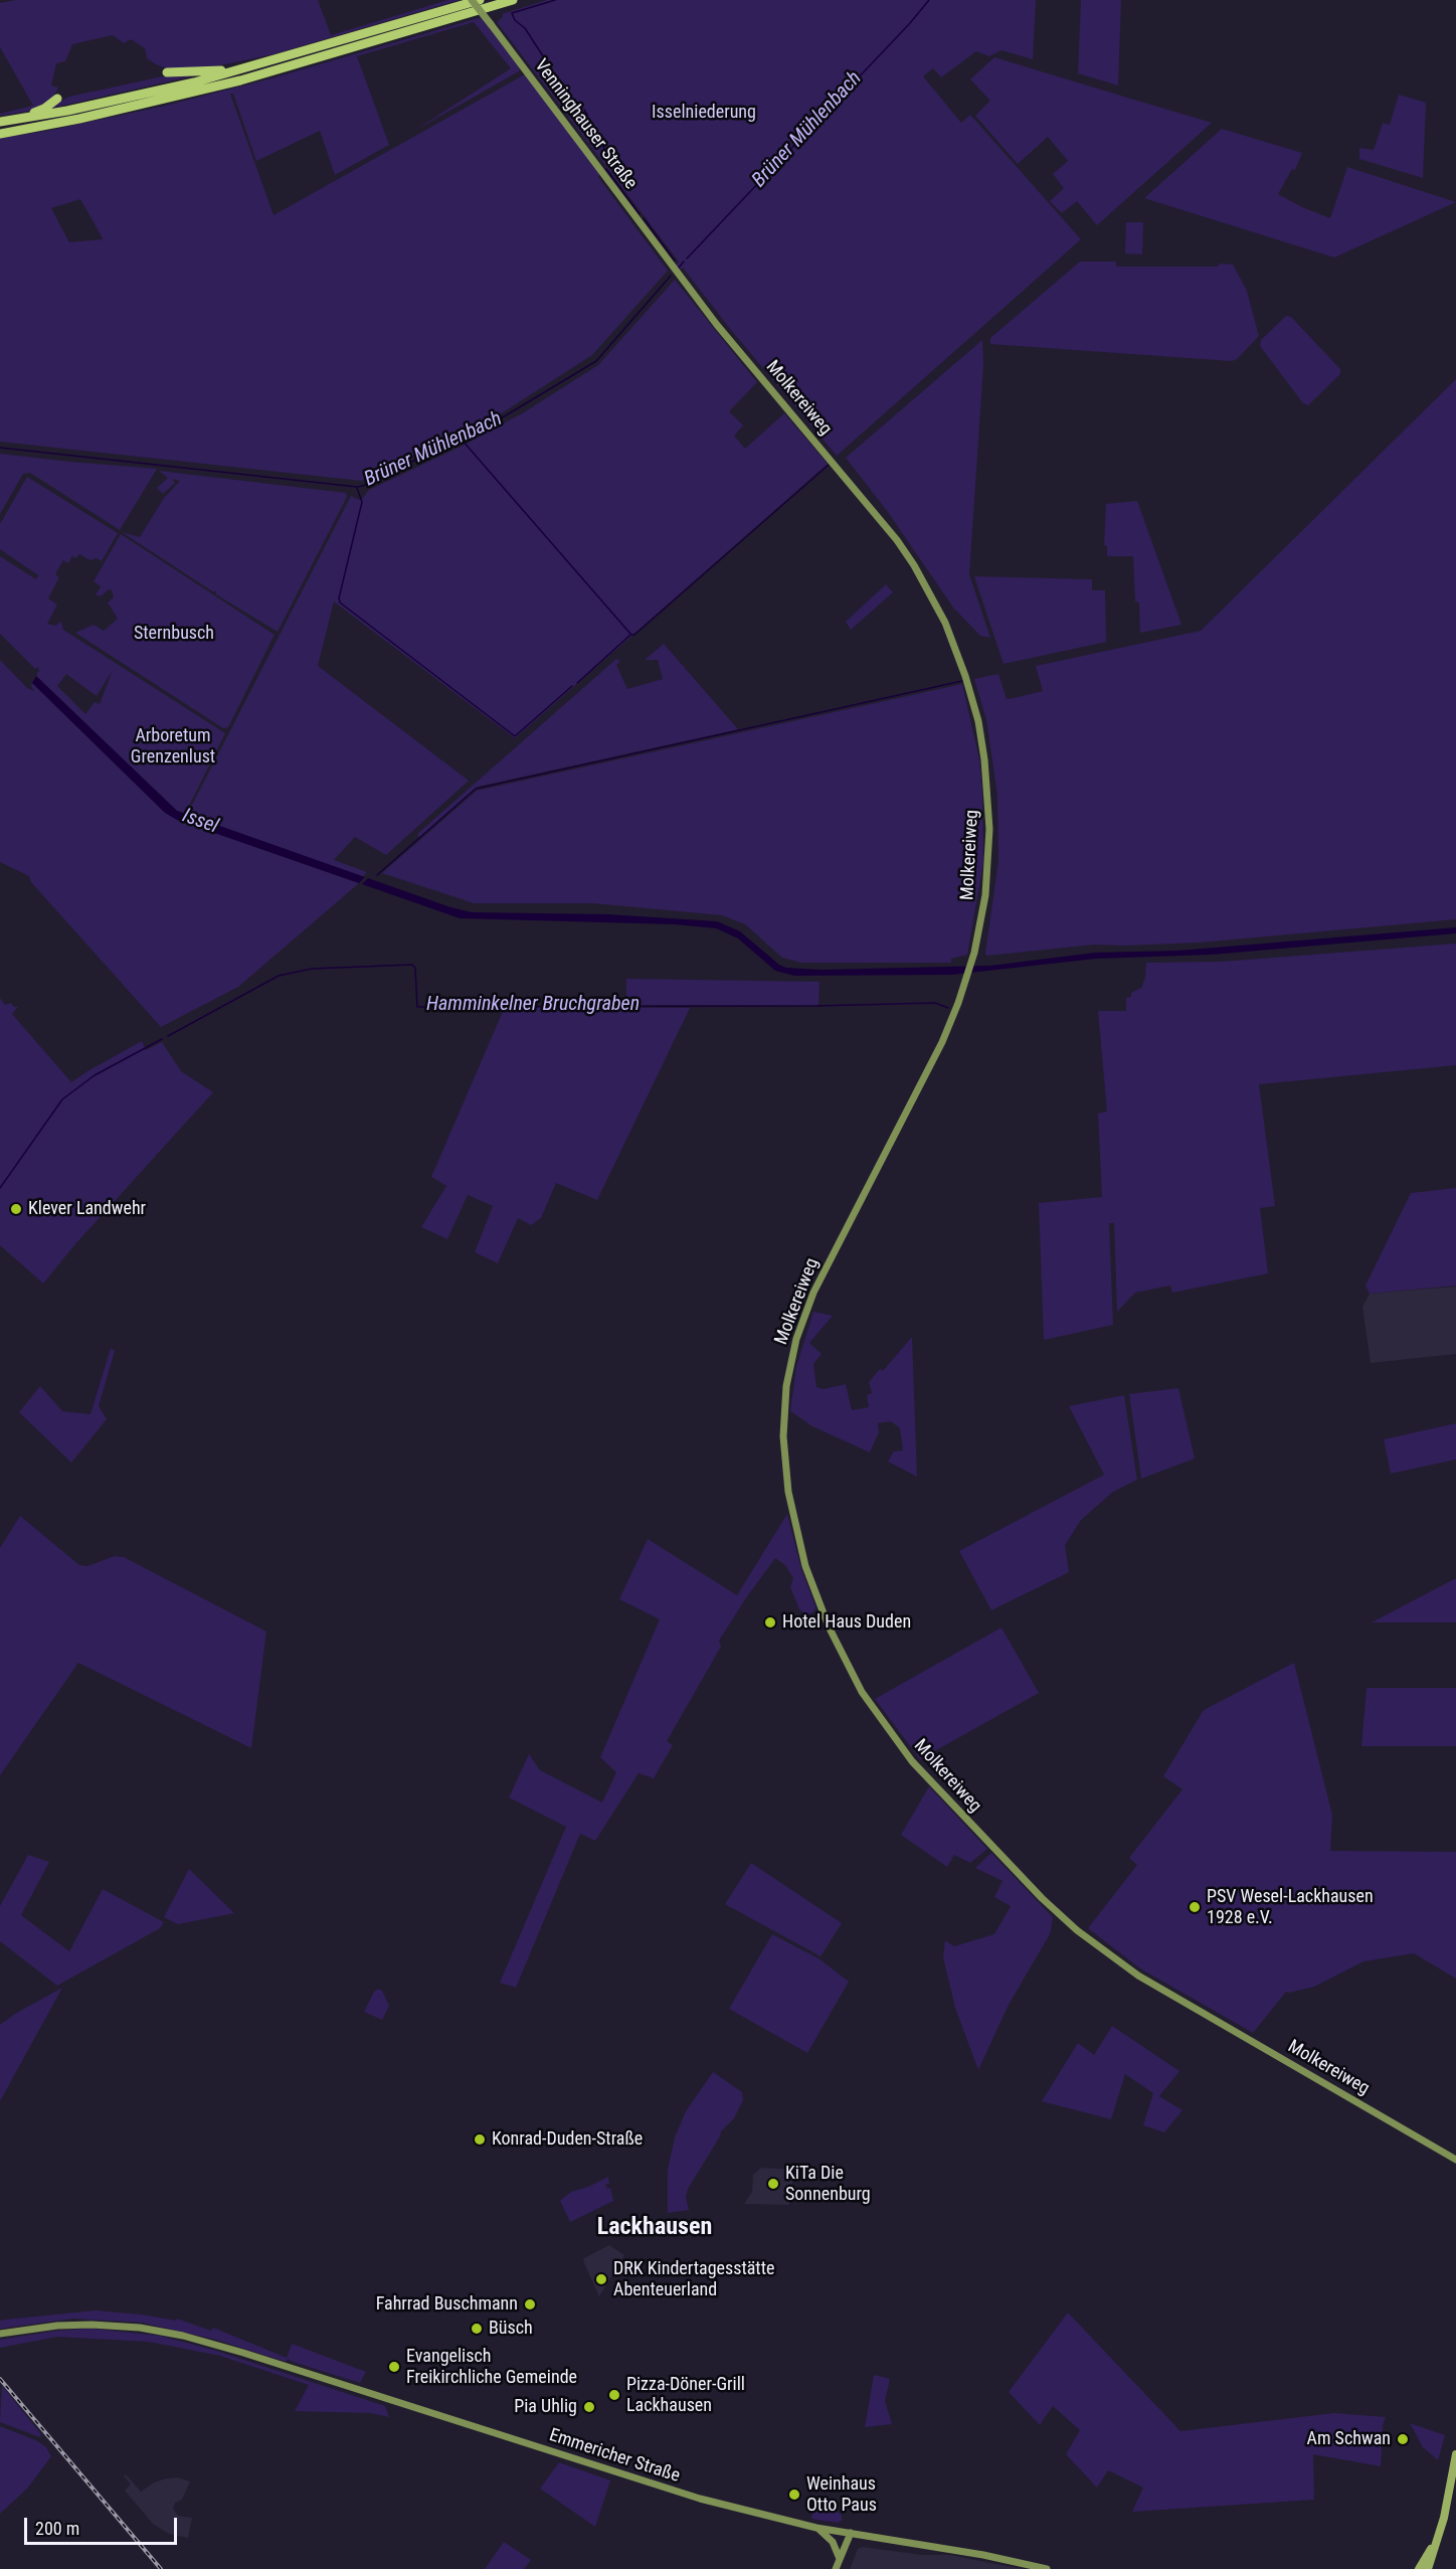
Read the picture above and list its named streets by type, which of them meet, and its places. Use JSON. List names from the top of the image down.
{
  "streets": {
    "main road": ["Venninghauser Straße", "Molkereiweg", "Emmericher Straße"]
  },
  "crossings": [
    ["Venninghauser Straße", "Molkereiweg"]
  ],
  "districts": ["Lackhausen"],
  "water": ["Brüner Mühlenbach", "Issel", "Hamminkelner Bruchgraben"],
  "parks": ["Isselniederung", "Sternbusch", "Arboretum Grenzenlust"],
  "places": [
    "Klever Landwehr",
    "Hotel Haus Duden",
    "PSV Wesel-Lackhausen 1928 e.V.",
    "Konrad-Duden-Straße",
    "KiTa Die Sonnenburg",
    "DRK Kindertagesstätte Abenteuerland",
    "Fahrrad Buschmann",
    "Büsch",
    "Evangelisch Freikirchliche Gemeinde",
    "Pizza-Döner-Grill Lackhausen",
    "Pia Uhlig",
    "Am Schwan",
    "Weinhaus Otto Paus"
  ],
  "scale_bar": "200 m"
}
